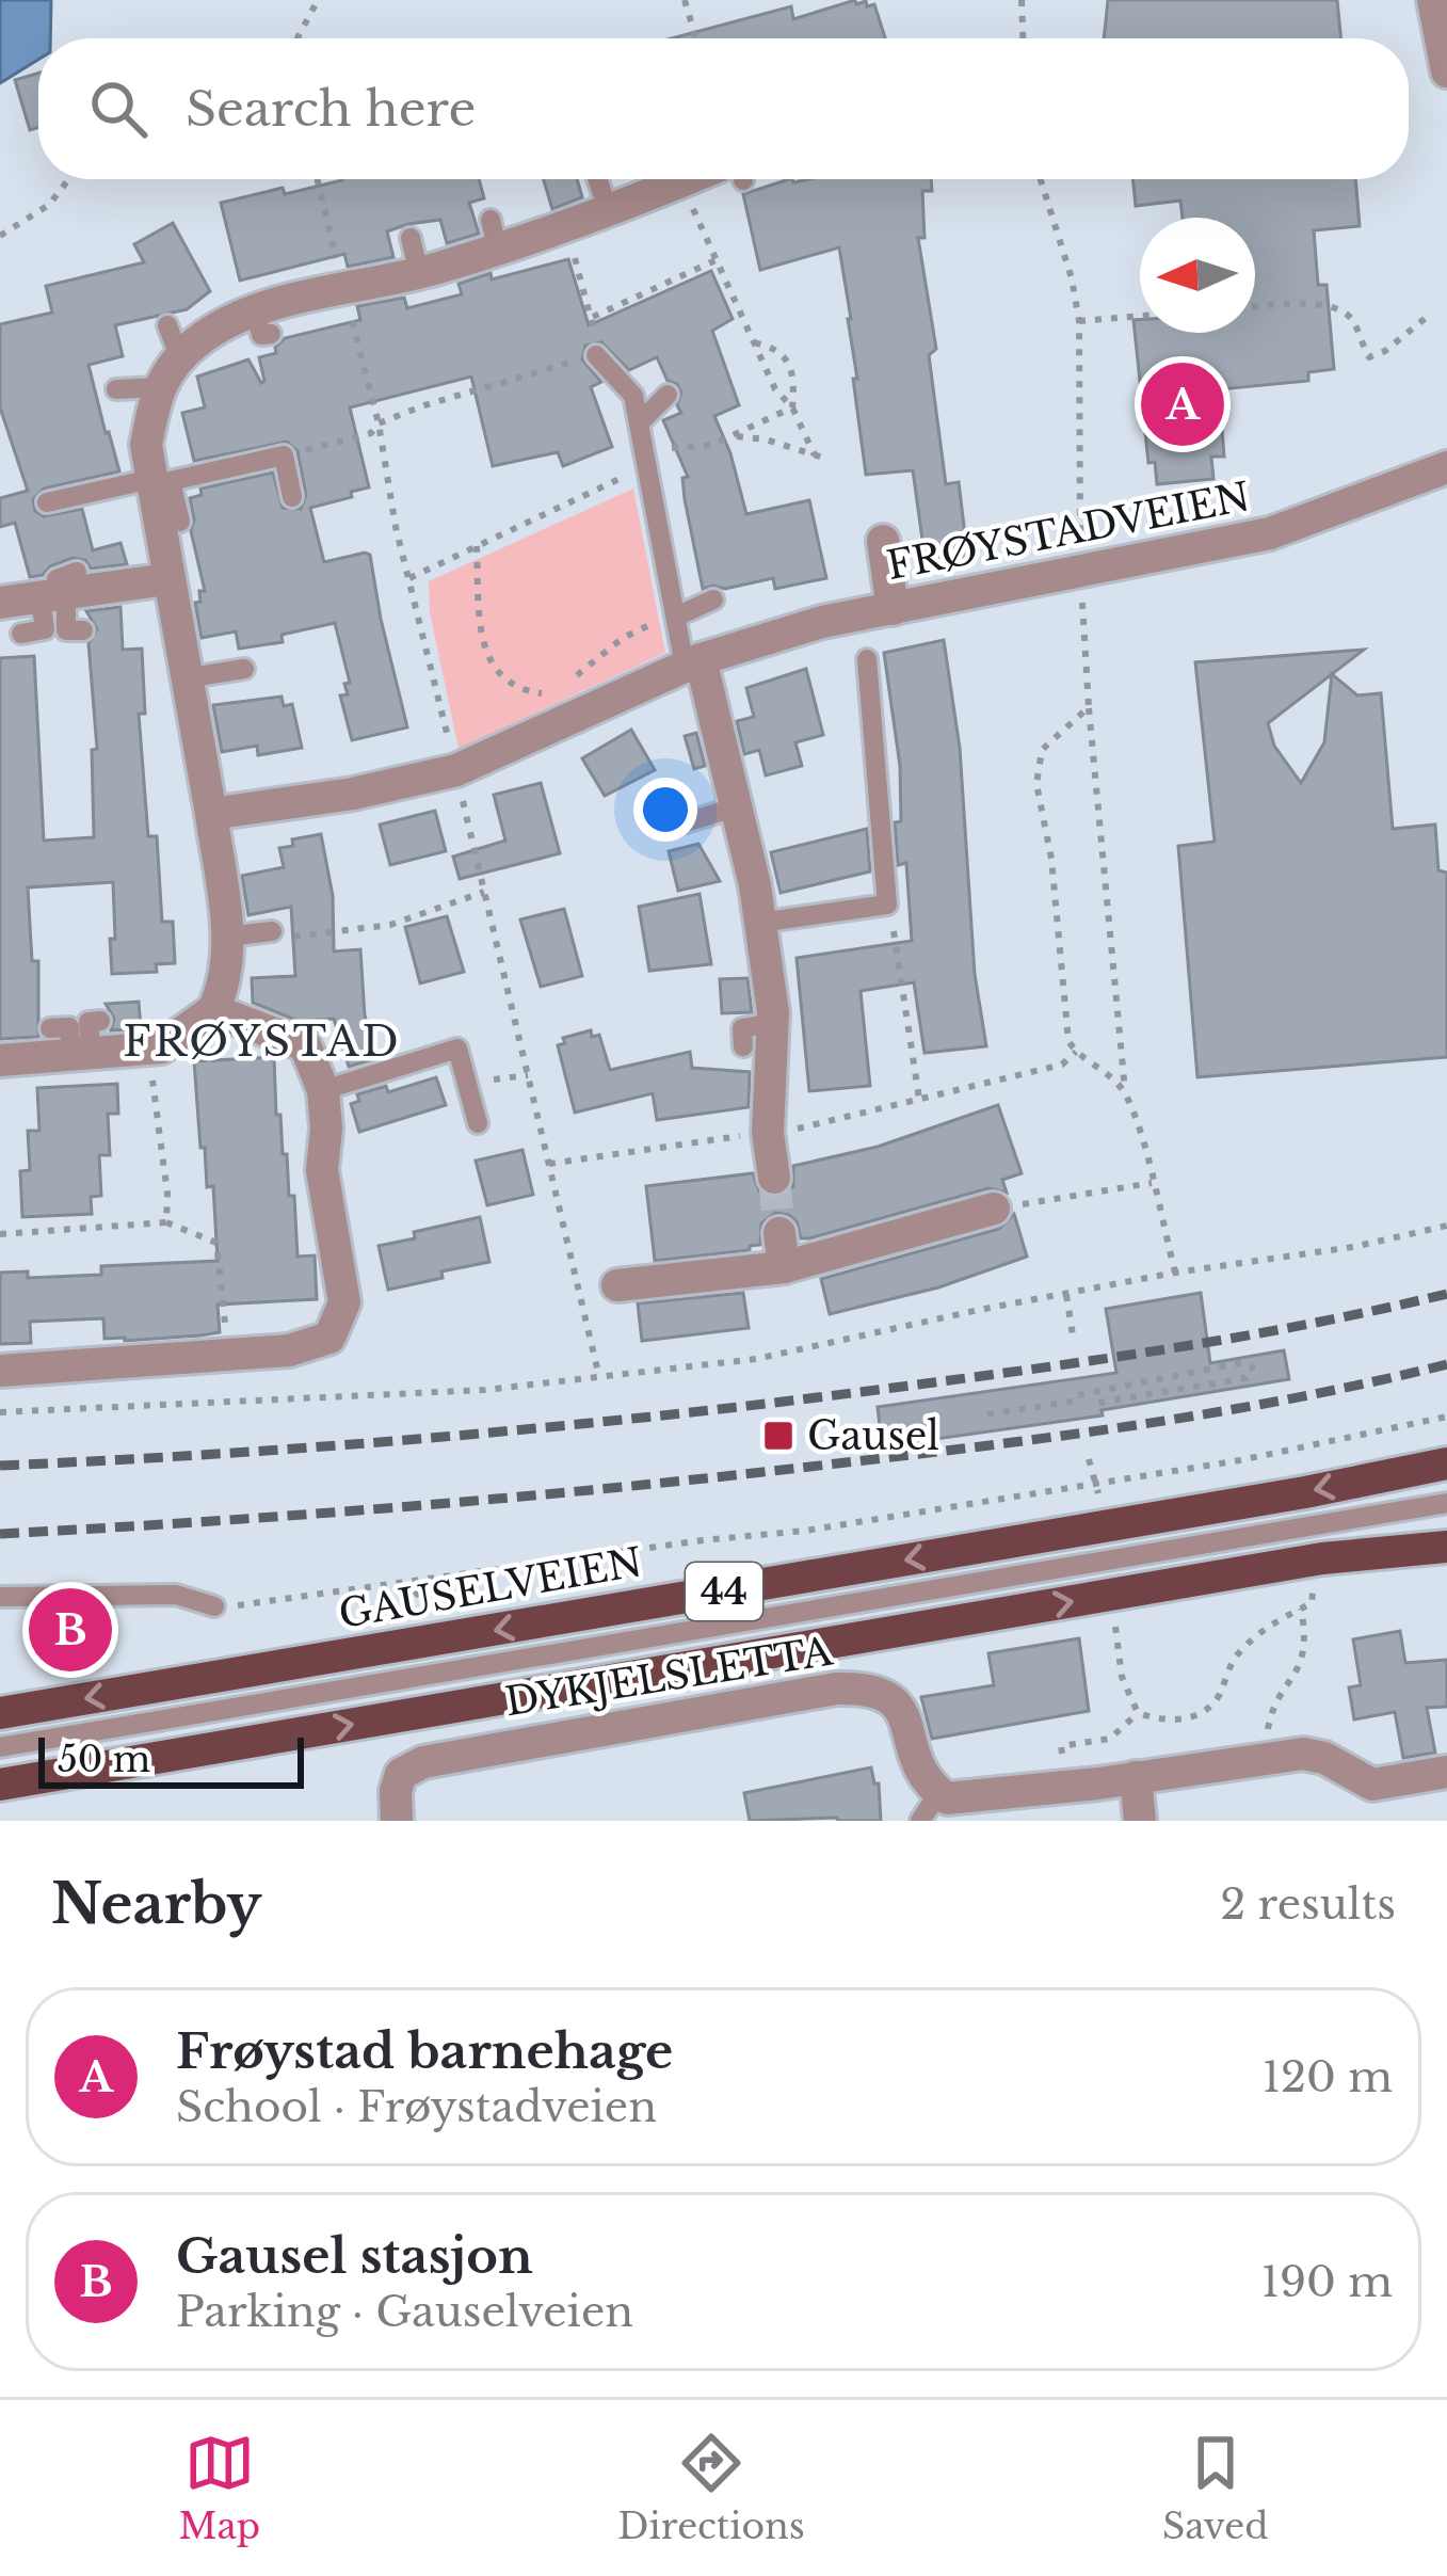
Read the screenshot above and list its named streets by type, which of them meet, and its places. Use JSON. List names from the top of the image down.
{
  "streets": {
    "main road": ["GAUSELVEIEN", "44"],
    "street": ["FRØYSTADVEIEN", "DYKJELSLETTA"]
  },
  "districts": ["FRØYSTAD"],
  "places": {
    "transit": ["Gausel"]
  },
  "scale_bar": "50 m",
  "north": "left",
  "page": {
    "search": "Search here",
    "pins": ["A", "B"],
    "scale": "50 m",
    "heading": ["Nearby", "2 results"],
    "list": [
      {
        "mark": "A",
        "name": "Frøystad barnehage",
        "note": "School · Frøystadveien",
        "value": "120 m"
      },
      {
        "mark": "B",
        "name": "Gausel stasjon",
        "note": "Parking · Gauselveien",
        "value": "190 m"
      }
    ],
    "nav": ["Map", "Directions", "Saved"]
  }
}
